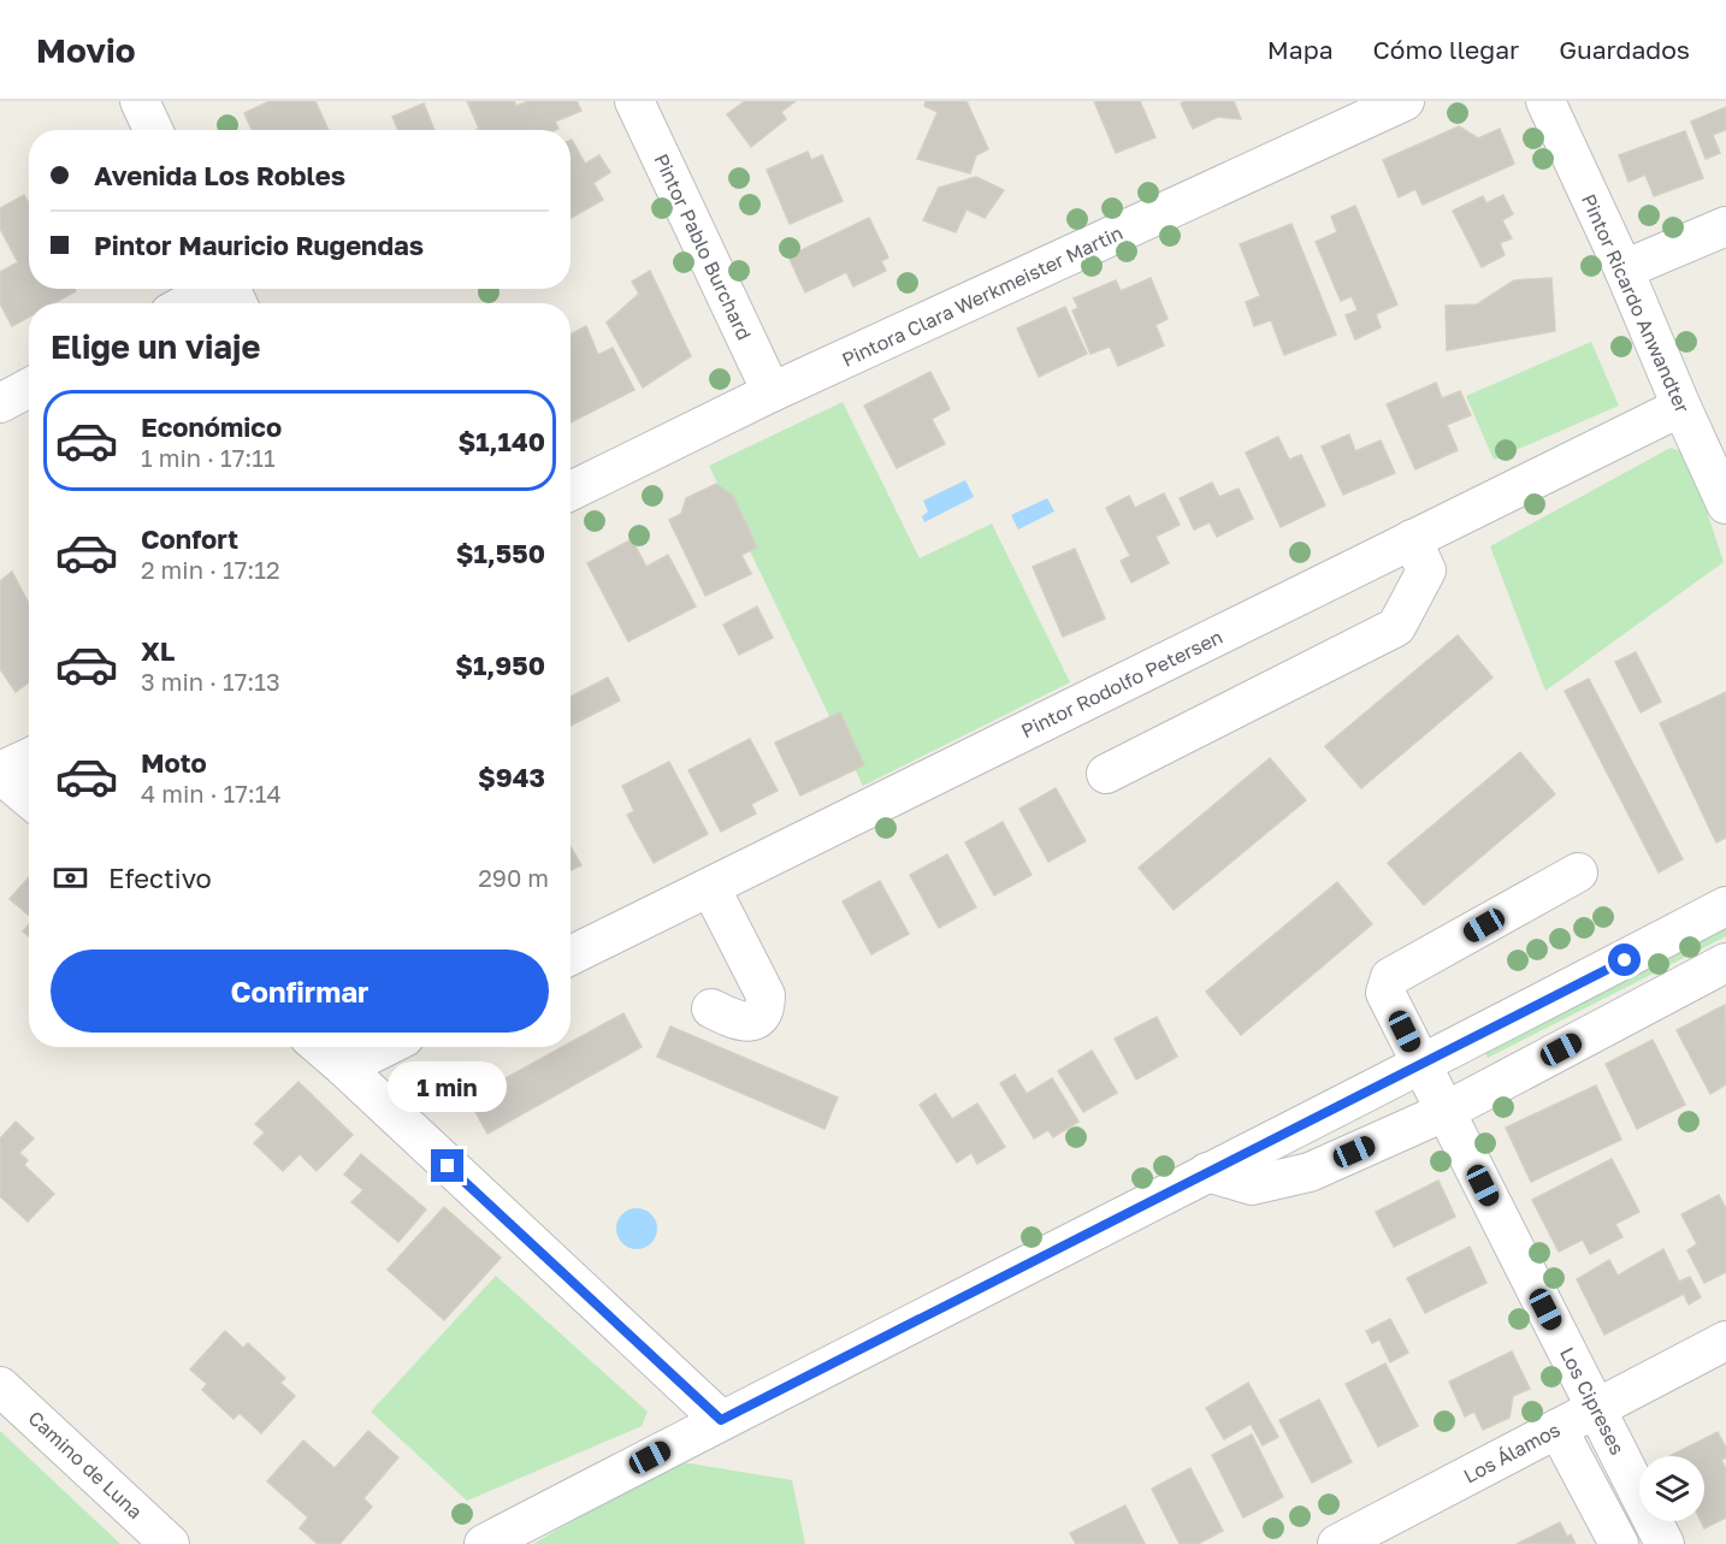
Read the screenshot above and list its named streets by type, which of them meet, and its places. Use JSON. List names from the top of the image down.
{
  "streets": {
    "street": [
      "Pintor Pablo Burchard",
      "Pintora Clara Werkmeister Martin",
      "Pintor Ricardo Anwandter",
      "Pintor Rodolfo Petersen",
      "Los Cipreses",
      "Los Álamos",
      "Camino de Luna"
    ]
  },
  "crossings": [
    ["Pintor Pablo Burchard", "Pintora Clara Werkmeister Martin"],
    ["Pintor Ricardo Anwandter", "Pintor Rodolfo Petersen"],
    ["Los Cipreses", "Los Álamos"]
  ],
  "page": {
    "header": "Movio",
    "nav": ["Mapa", "Cómo llegar", "Guardados"],
    "banner": ["Avenida Los Robles", "Pintor Mauricio Rugendas"],
    "heading": "Elige un viaje",
    "list": [
      {
        "name": "Económico",
        "note": "1 min · 17:11",
        "value": "$1,140"
      },
      {
        "name": "Confort",
        "note": "2 min · 17:12",
        "value": "$1,550"
      },
      {
        "name": "XL",
        "note": "3 min · 17:13",
        "value": "$1,950"
      },
      {
        "name": "Moto",
        "note": "4 min · 17:14",
        "value": "$943"
      }
    ],
    "pay": ["Efectivo", "290 m"],
    "buttons": "Confirmar",
    "bubble": "1 min"
  }
}
